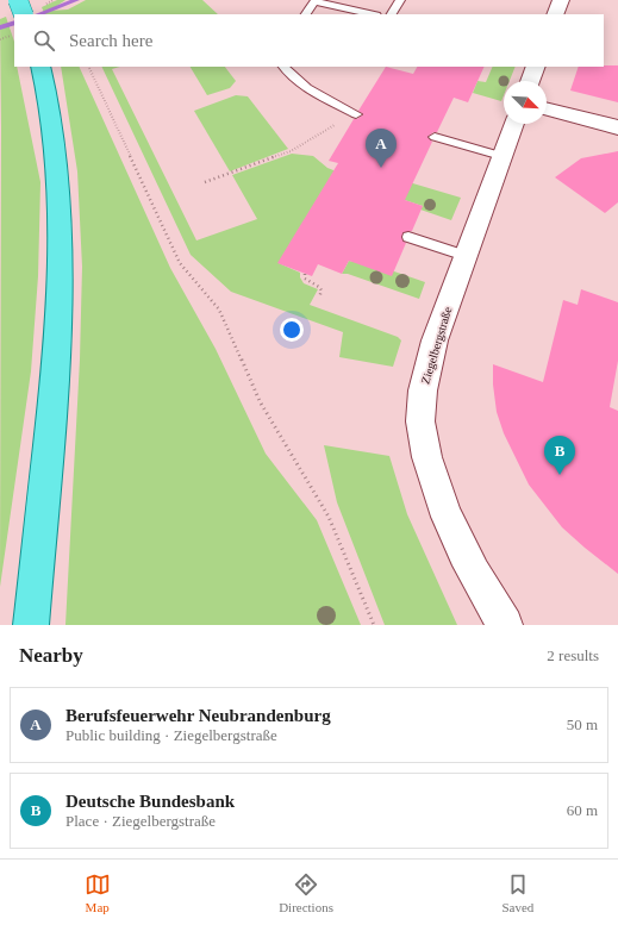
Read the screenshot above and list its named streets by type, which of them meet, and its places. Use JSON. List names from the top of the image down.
{
  "streets": {
    "street": ["Ziegelbergstraße"]
  },
  "north": "bottom right",
  "page": {
    "search": "Search here",
    "pins": ["A", "B"],
    "heading": ["Nearby", "2 results"],
    "list": [
      {
        "mark": "A",
        "name": "Berufsfeuerwehr Neubrandenburg",
        "note": "Public building · Ziegelbergstraße",
        "value": "50 m"
      },
      {
        "mark": "B",
        "name": "Deutsche Bundesbank",
        "note": "Place · Ziegelbergstraße",
        "value": "60 m"
      }
    ],
    "nav": ["Map", "Directions", "Saved"]
  }
}
